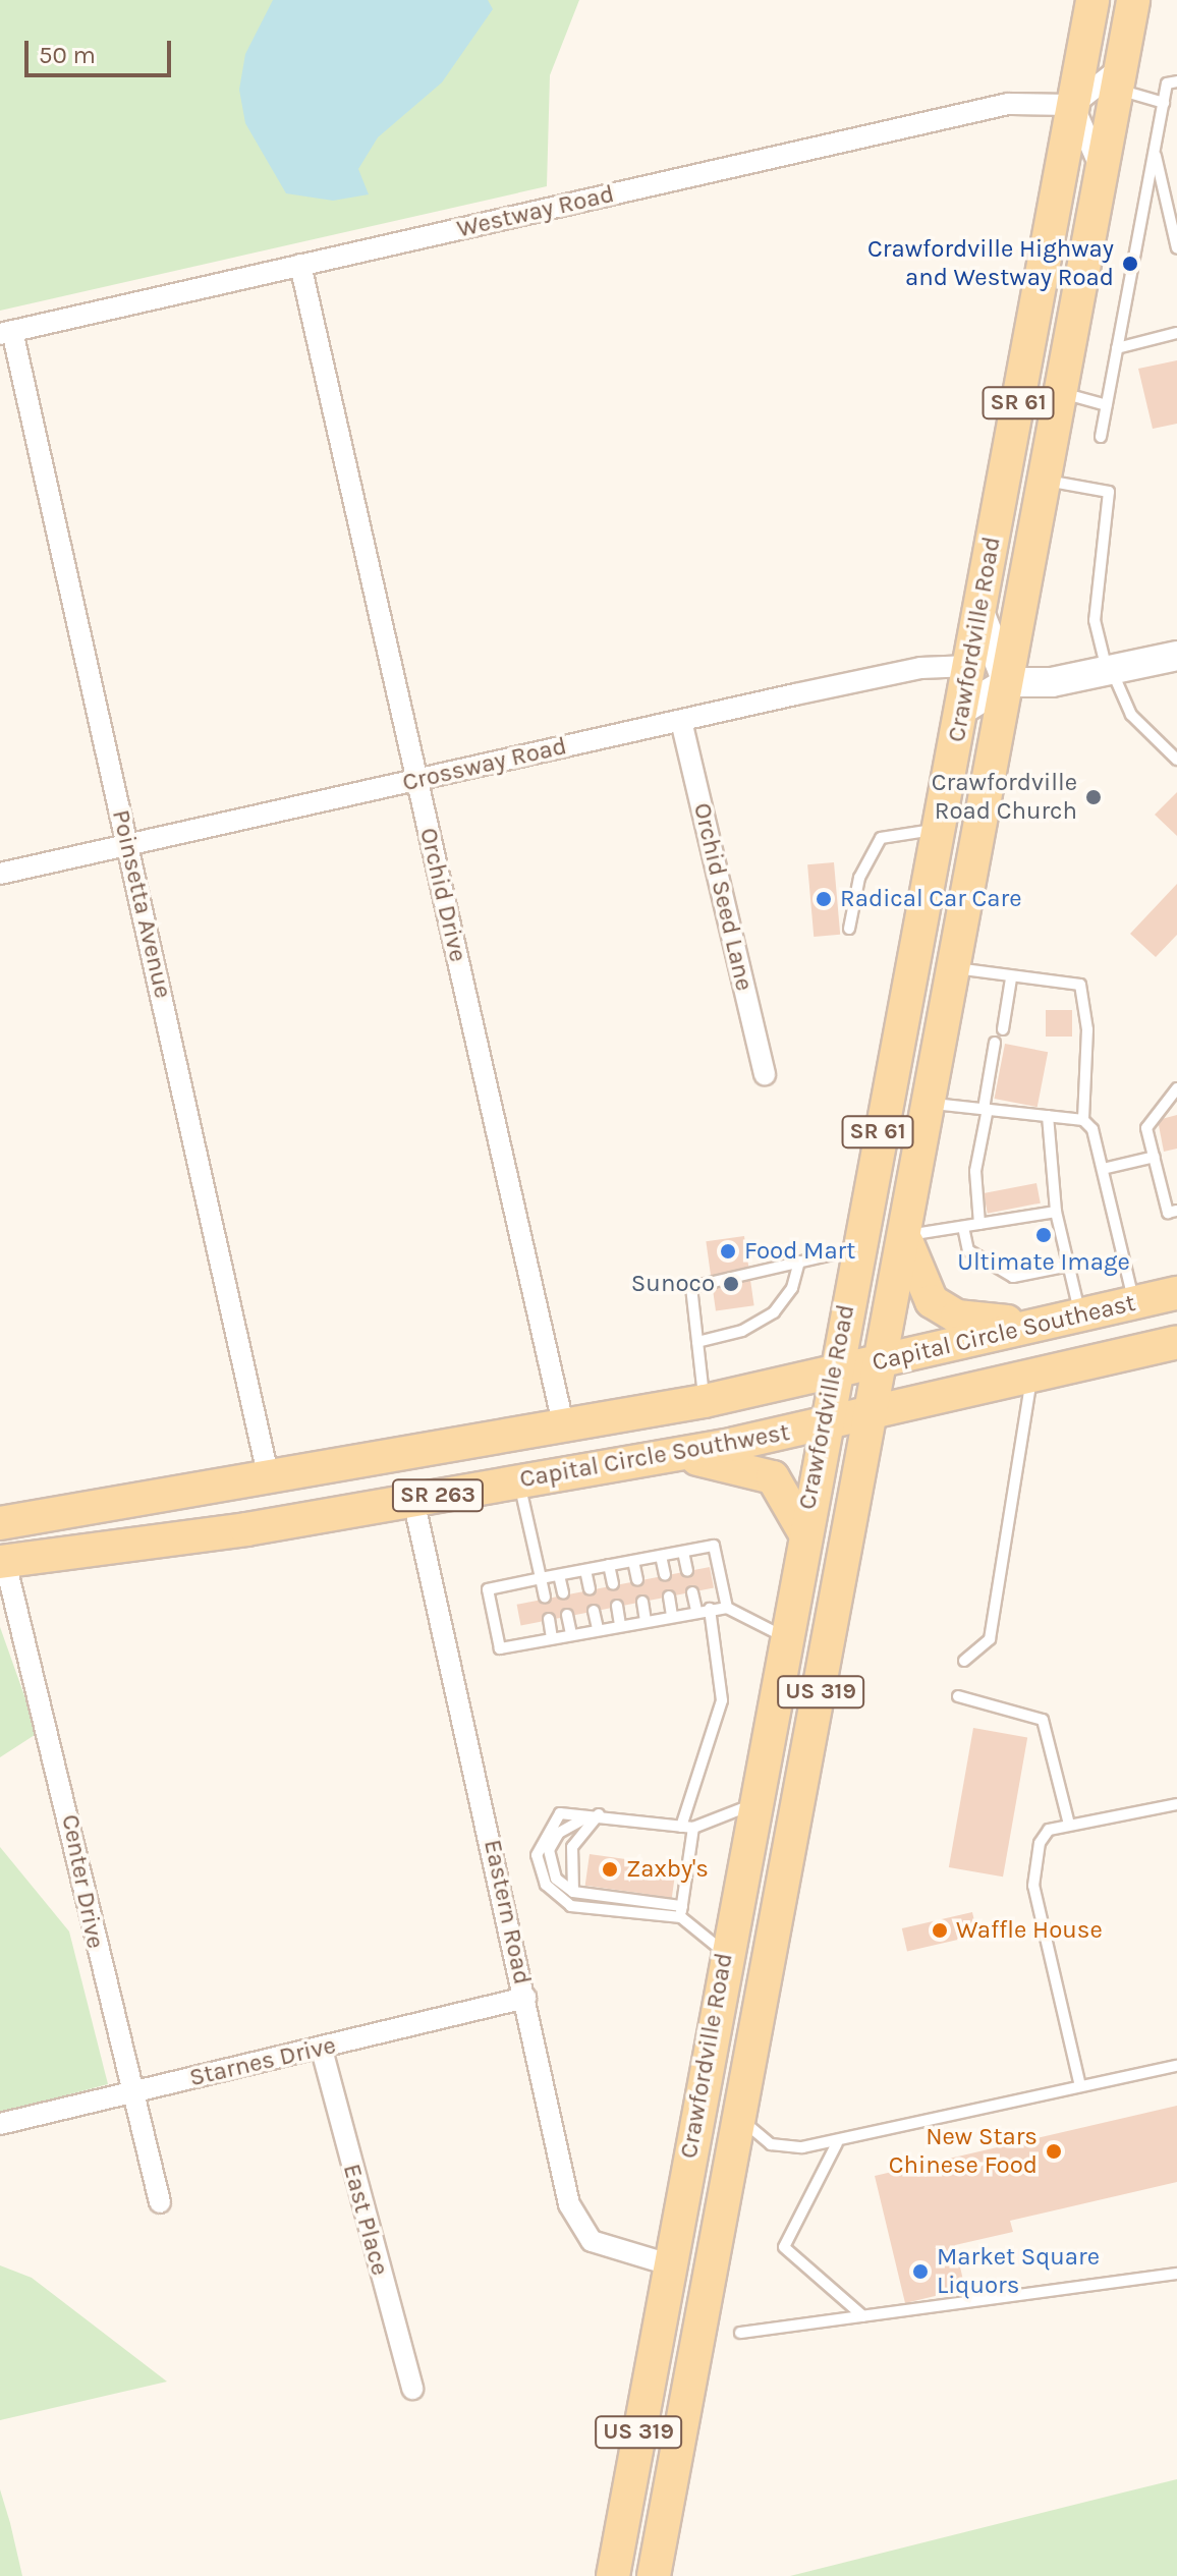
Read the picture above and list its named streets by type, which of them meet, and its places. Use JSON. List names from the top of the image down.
{
  "streets": {
    "main road": [
      "SR 61",
      "Crawfordville Road",
      "Capital Circle Southeast",
      "Capital Circle Southwest",
      "SR 263",
      "US 319"
    ],
    "street": [
      "Westway Road",
      "Crossway Road",
      "Orchid Drive",
      "Orchid Seed Lane",
      "Poinsetta Avenue",
      "Center Drive",
      "Eastern Road",
      "Starnes Drive",
      "East Place"
    ]
  },
  "crossings": [
    ["Westway Road", "Crawfordville Road"],
    ["Westway Road", "Orchid Drive"],
    ["Westway Road", "Poinsetta Avenue"],
    ["Crawfordville Road", "Crossway Road"],
    ["Crawfordville Road", "Capital Circle Southeast"],
    ["Crawfordville Road", "Capital Circle Southwest"],
    ["Crawfordville Road", "Eastern Road"],
    ["Crossway Road", "Orchid Drive"],
    ["Crossway Road", "Orchid Seed Lane"],
    ["Crossway Road", "Poinsetta Avenue"],
    ["Orchid Drive", "Capital Circle Southwest"],
    ["Poinsetta Avenue", "Capital Circle Southwest"],
    ["Capital Circle Southeast", "Capital Circle Southwest"],
    ["Capital Circle Southwest", "Center Drive"],
    ["Capital Circle Southwest", "Eastern Road"],
    ["Center Drive", "Starnes Drive"],
    ["Eastern Road", "Starnes Drive"],
    ["Starnes Drive", "East Place"]
  ],
  "places": [
    "Crawfordville Highway and Westway Road",
    "Crawfordville Road Church",
    "Radical Car Care",
    "Ultimate Image",
    "Food Mart",
    "Sunoco",
    "Zaxby's",
    "Waffle House",
    "New Stars Chinese Food",
    "Market Square Liquors"
  ],
  "scale_bar": "50 m"
}
